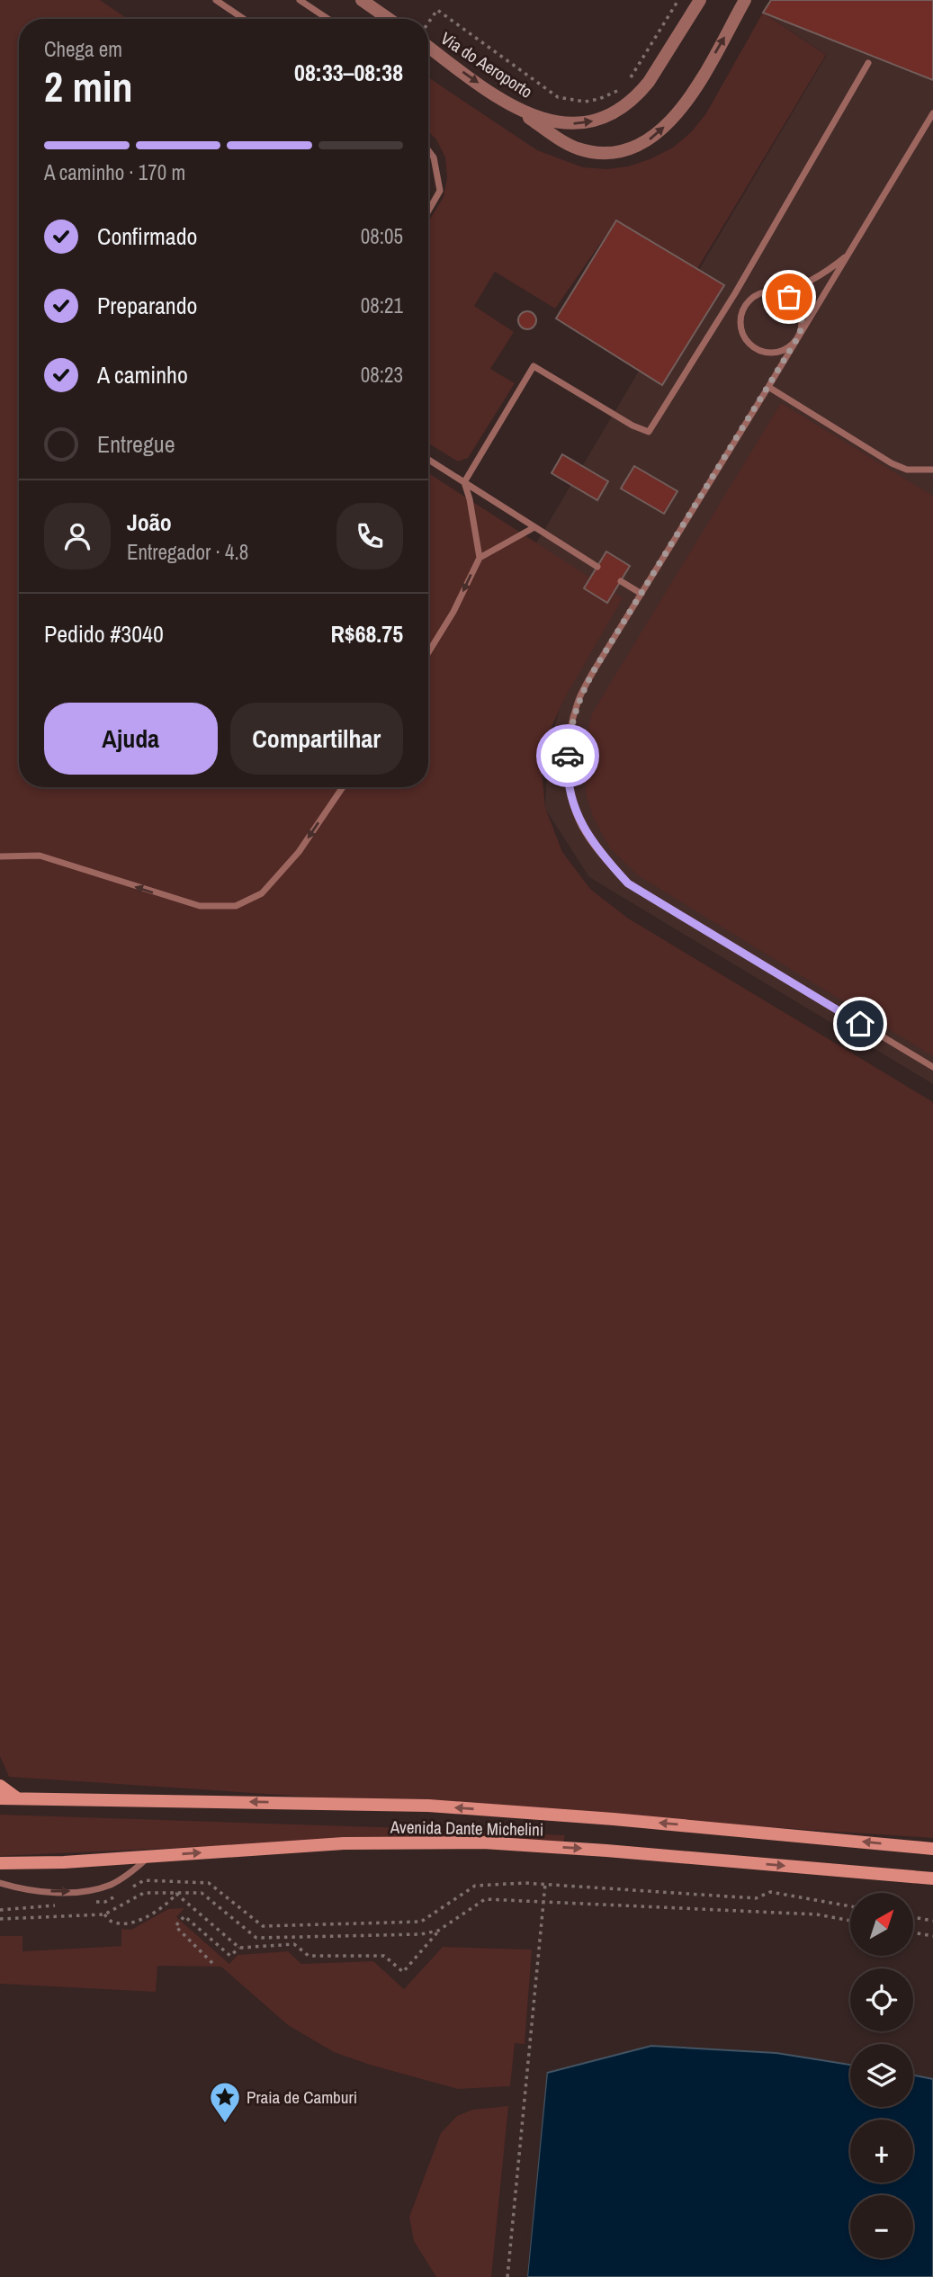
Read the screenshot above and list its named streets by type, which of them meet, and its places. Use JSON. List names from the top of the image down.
{
  "streets": {
    "main road": ["Avenida Dante Michelini"],
    "street": ["Via do Aeroporto"]
  },
  "places": {
    "place": ["Praia de Camburi"]
  },
  "north": "top right",
  "page": {
    "heading": ["2 min", "Chega em", "08:33–08:38"],
    "panel": [
      "João",
      "Entregador · 4.8",
      "Pedido #3040",
      "R$68.75"
    ],
    "bar": "A caminho · 170 m",
    "list": [
      ["Confirmado", "08:05"],
      ["Preparando", "08:21"],
      ["A caminho", "08:23"],
      "Entregue"
    ],
    "buttons": ["Ajuda", "Compartilhar"],
    "map_buttons": ["+", "−"]
  }
}
